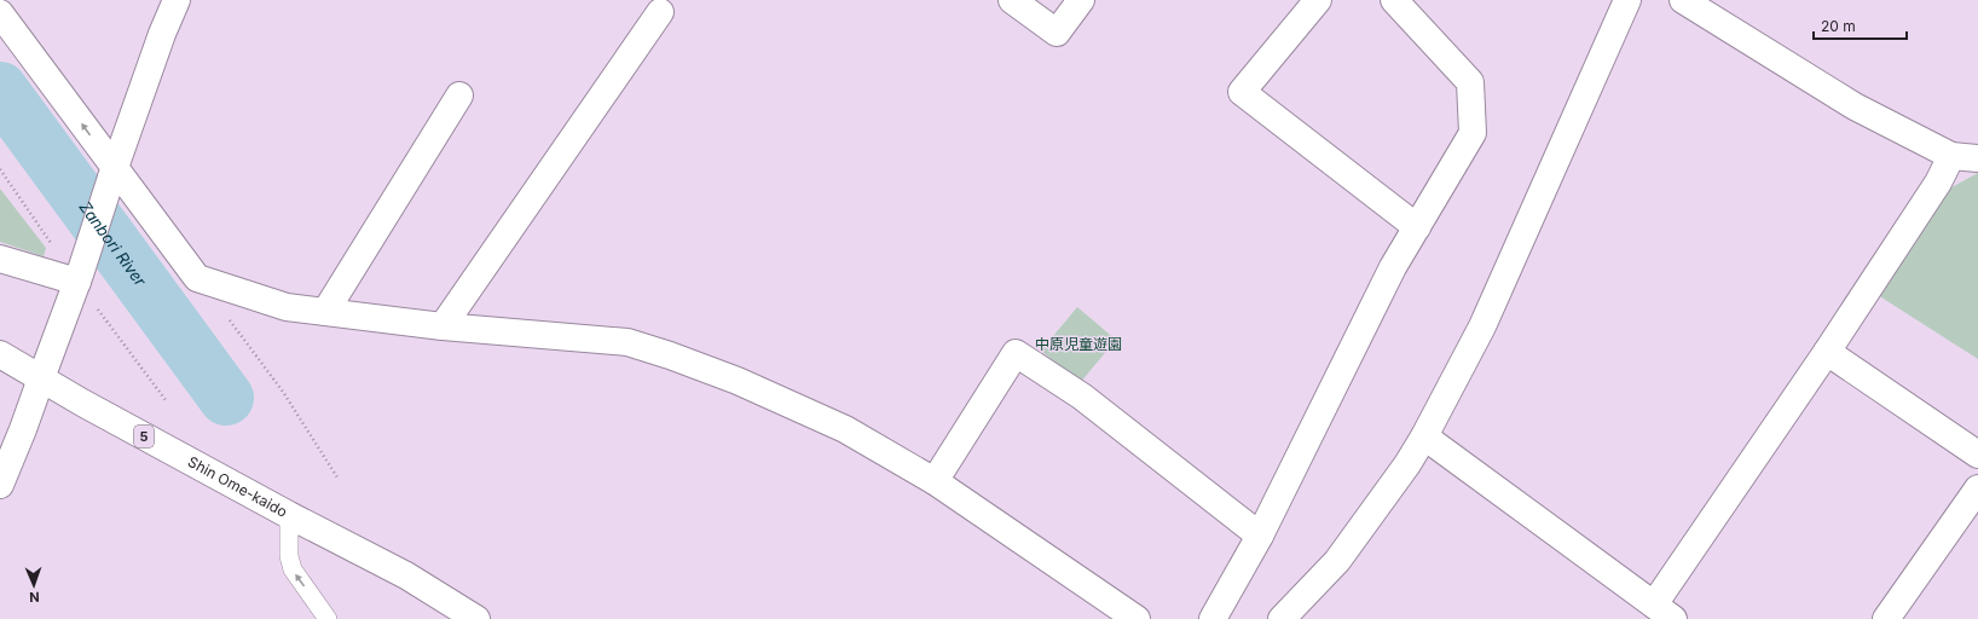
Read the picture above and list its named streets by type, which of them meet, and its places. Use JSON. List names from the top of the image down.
{
  "streets": {
    "street": ["5", "Shin Ome-kaido"]
  },
  "water": ["Zanbori River"],
  "parks": ["中原児童遊園"],
  "scale_bar": "20 m",
  "north": "bottom"
}
